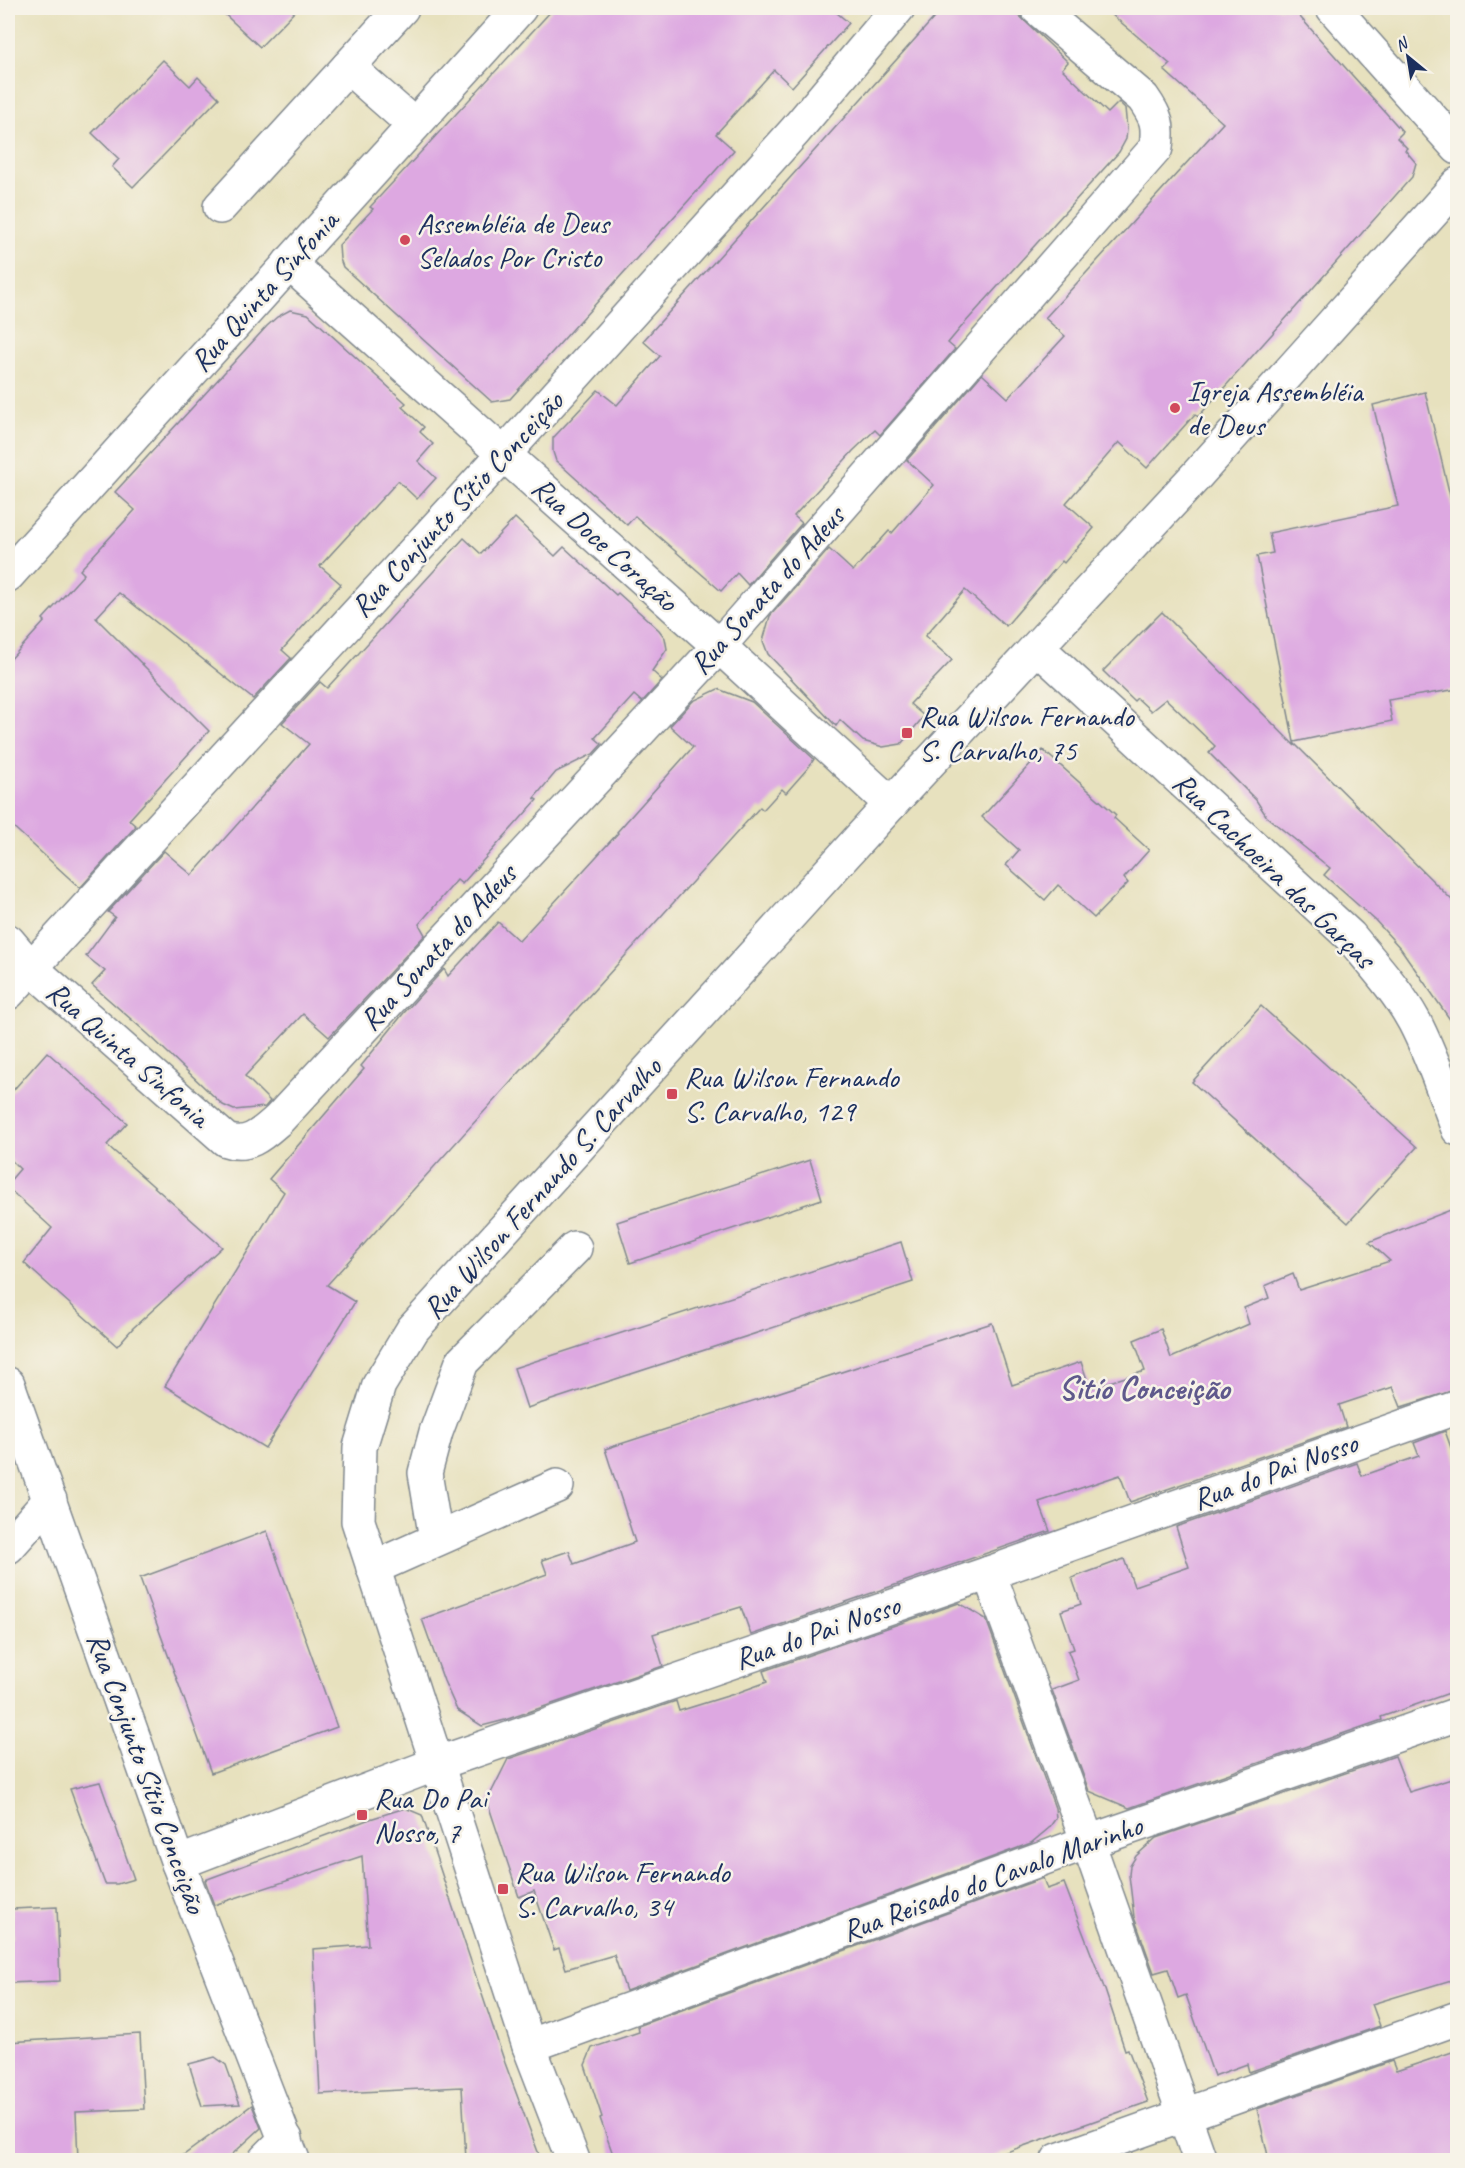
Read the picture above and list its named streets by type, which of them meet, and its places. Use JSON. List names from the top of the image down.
{
  "streets": {
    "street": [
      "Rua Quinta Sinfonia",
      "Rua Conjunto Sítio Conceição",
      "Rua Doce Coração",
      "Rua Sonata do Adeus",
      "Rua Cachoeira das Garças",
      "Rua Wilson Fernando S. Carvalho",
      "Rua do Pai Nosso",
      "Rua Reisado do Cavalo Marinho"
    ]
  },
  "crossings": [
    ["Rua Quinta Sinfonia", "Rua Conjunto Sítio Conceição"],
    ["Rua Quinta Sinfonia", "Rua Doce Coração"],
    ["Rua Quinta Sinfonia", "Rua Sonata do Adeus"],
    ["Rua Conjunto Sítio Conceição", "Rua Doce Coração"],
    ["Rua Conjunto Sítio Conceição", "Rua do Pai Nosso"],
    ["Rua Doce Coração", "Rua Sonata do Adeus"],
    ["Rua Doce Coração", "Rua Wilson Fernando S. Carvalho"],
    ["Rua Cachoeira das Garças", "Rua Wilson Fernando S. Carvalho"],
    ["Rua Wilson Fernando S. Carvalho", "Rua do Pai Nosso"],
    ["Rua Wilson Fernando S. Carvalho", "Rua Reisado do Cavalo Marinho"]
  ],
  "districts": ["Sitío Conceição"],
  "places": {
    "other": ["Assembléia de Deus Selados Por Cristo", "Igreja Assembléia de Deus"],
    "transit": [
      "Rua Wilson Fernando S. Carvalho, 75",
      "Rua Wilson Fernando S. Carvalho, 129",
      "Rua Do Pai Nosso, 7",
      "Rua Wilson Fernando S. Carvalho, 34"
    ]
  },
  "north": "top left"
}
